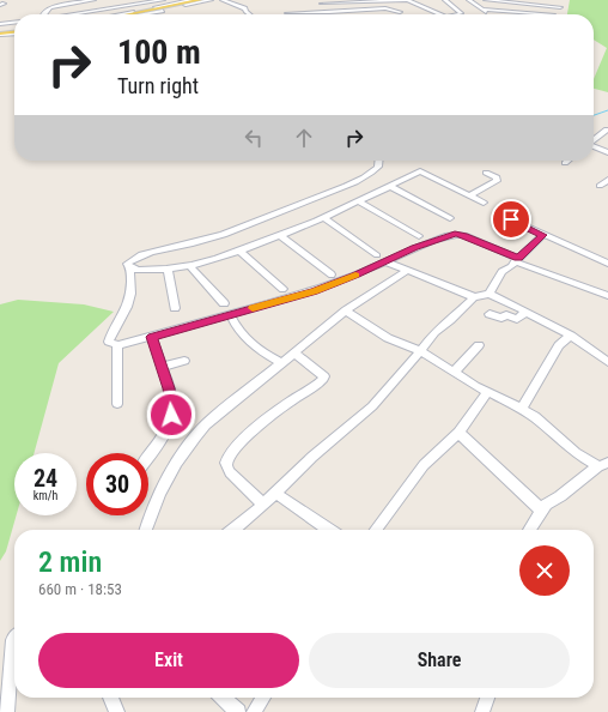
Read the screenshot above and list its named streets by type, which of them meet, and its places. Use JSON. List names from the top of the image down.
{
  "page": {
    "turn": ["100 m", "Turn right"],
    "speed": "24 km/h",
    "limit": "30",
    "heading": ["2 min", "660 m · 18:53"],
    "buttons": ["Exit", "Share"]
  }
}
